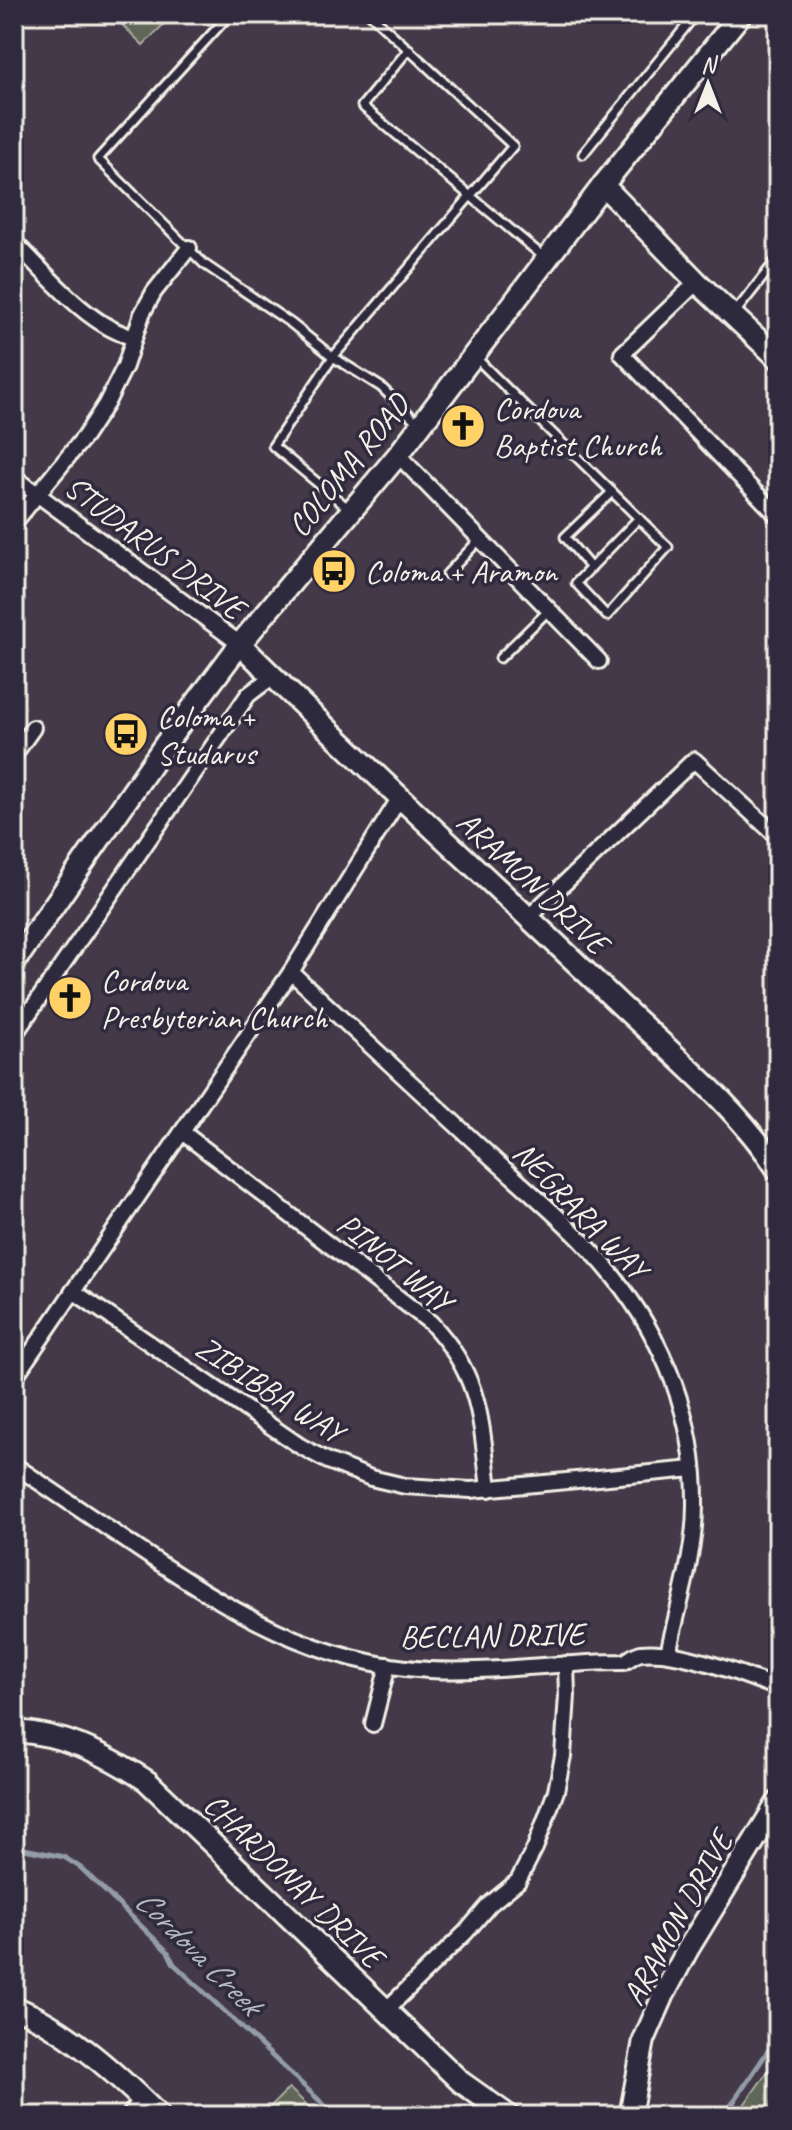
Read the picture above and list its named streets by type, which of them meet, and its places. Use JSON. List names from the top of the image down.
{
  "streets": {
    "street": [
      "COLOMA ROAD",
      "STUDARUS DRIVE",
      "ARAMON DRIVE",
      "NEGRARA WAY",
      "PINOT WAY",
      "ZIBIBBA WAY",
      "BECLAN DRIVE",
      "CHARDONAY DRIVE"
    ]
  },
  "crossings": [
    ["COLOMA ROAD", "STUDARUS DRIVE"],
    ["COLOMA ROAD", "ARAMON DRIVE"],
    ["STUDARUS DRIVE", "ARAMON DRIVE"],
    ["NEGRARA WAY", "ZIBIBBA WAY"],
    ["NEGRARA WAY", "BECLAN DRIVE"],
    ["PINOT WAY", "ZIBIBBA WAY"]
  ],
  "water": ["Cordova Creek"],
  "places": {
    "church": ["Cordova Baptist Church", "Cordova Presbyterian Church"],
    "bus stop": ["Coloma + Aramon", "Coloma + Studarus"]
  },
  "north": "top"
}
